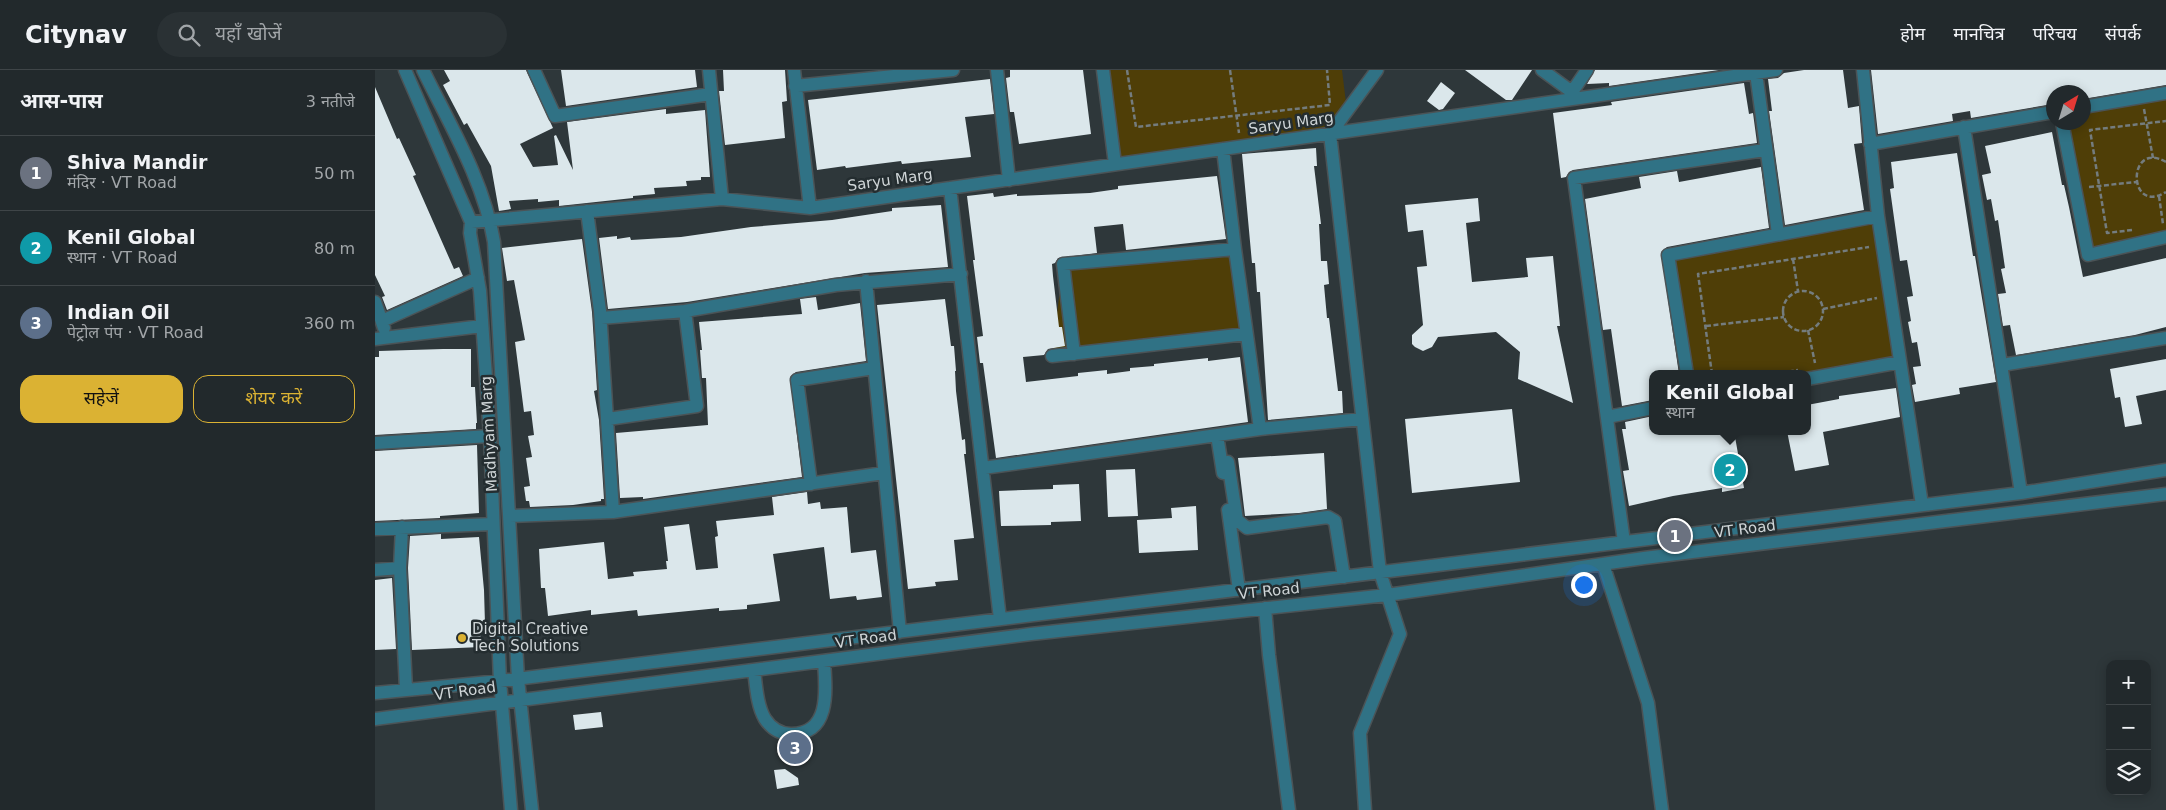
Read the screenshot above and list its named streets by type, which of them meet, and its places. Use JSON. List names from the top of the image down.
{
  "streets": {
    "street": ["Saryu Marg", "Madhyam Marg", "VT Road"]
  },
  "crossings": [
    ["Saryu Marg", "Madhyam Marg"],
    ["Madhyam Marg", "VT Road"]
  ],
  "places": ["Digital Creative Tech Solutions"],
  "north": "top right",
  "page": {
    "header": "Citynav",
    "search": "यहाँ खोजें",
    "nav": [
      "होम",
      "मानचित्र",
      "परिचय",
      "संपर्क"
    ],
    "heading": ["आस-पास", "3 नतीजे"],
    "list": [
      {
        "mark": "1",
        "name": "Shiva Mandir",
        "note": "मंदिर · VT Road",
        "value": "50 m"
      },
      {
        "mark": "2",
        "name": "Kenil Global",
        "note": "स्थान · VT Road",
        "value": "80 m"
      },
      {
        "mark": "3",
        "name": "Indian Oil",
        "note": "पेट्रोल पंप · VT Road",
        "value": "360 m"
      }
    ],
    "buttons": ["सहेजें", "शेयर करें"],
    "popup": ["Kenil Global", "स्थान"],
    "pins": ["2", "1", "3"],
    "map_buttons": ["+", "−"]
  }
}
